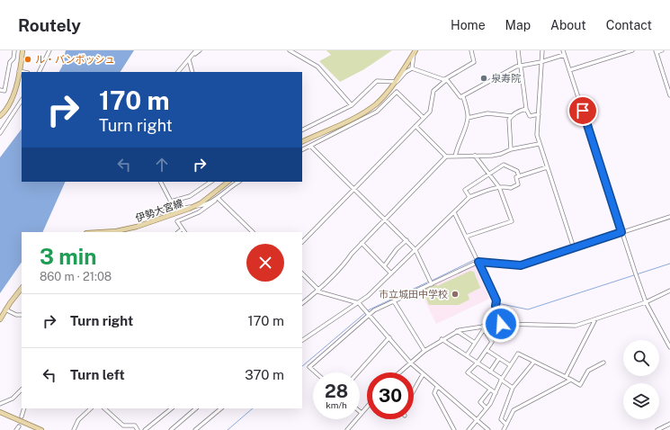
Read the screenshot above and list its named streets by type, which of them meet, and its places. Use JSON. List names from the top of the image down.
{
  "streets": {
    "main road": ["伊勢大宮線"]
  },
  "places": ["ル・バンボッシュ", "泉寿院", "市立城田中学校"],
  "page": {
    "header": "Routely",
    "nav": [
      "Home",
      "Map",
      "About",
      "Contact"
    ],
    "turn": ["170 m", "Turn right"],
    "heading": ["3 min", "860 m · 21:08"],
    "list": [
      {
        "name": "Turn right",
        "value": "170 m"
      },
      {
        "name": "Turn left",
        "value": "370 m"
      }
    ],
    "speed": "28 km/h",
    "limit": "30"
  }
}
